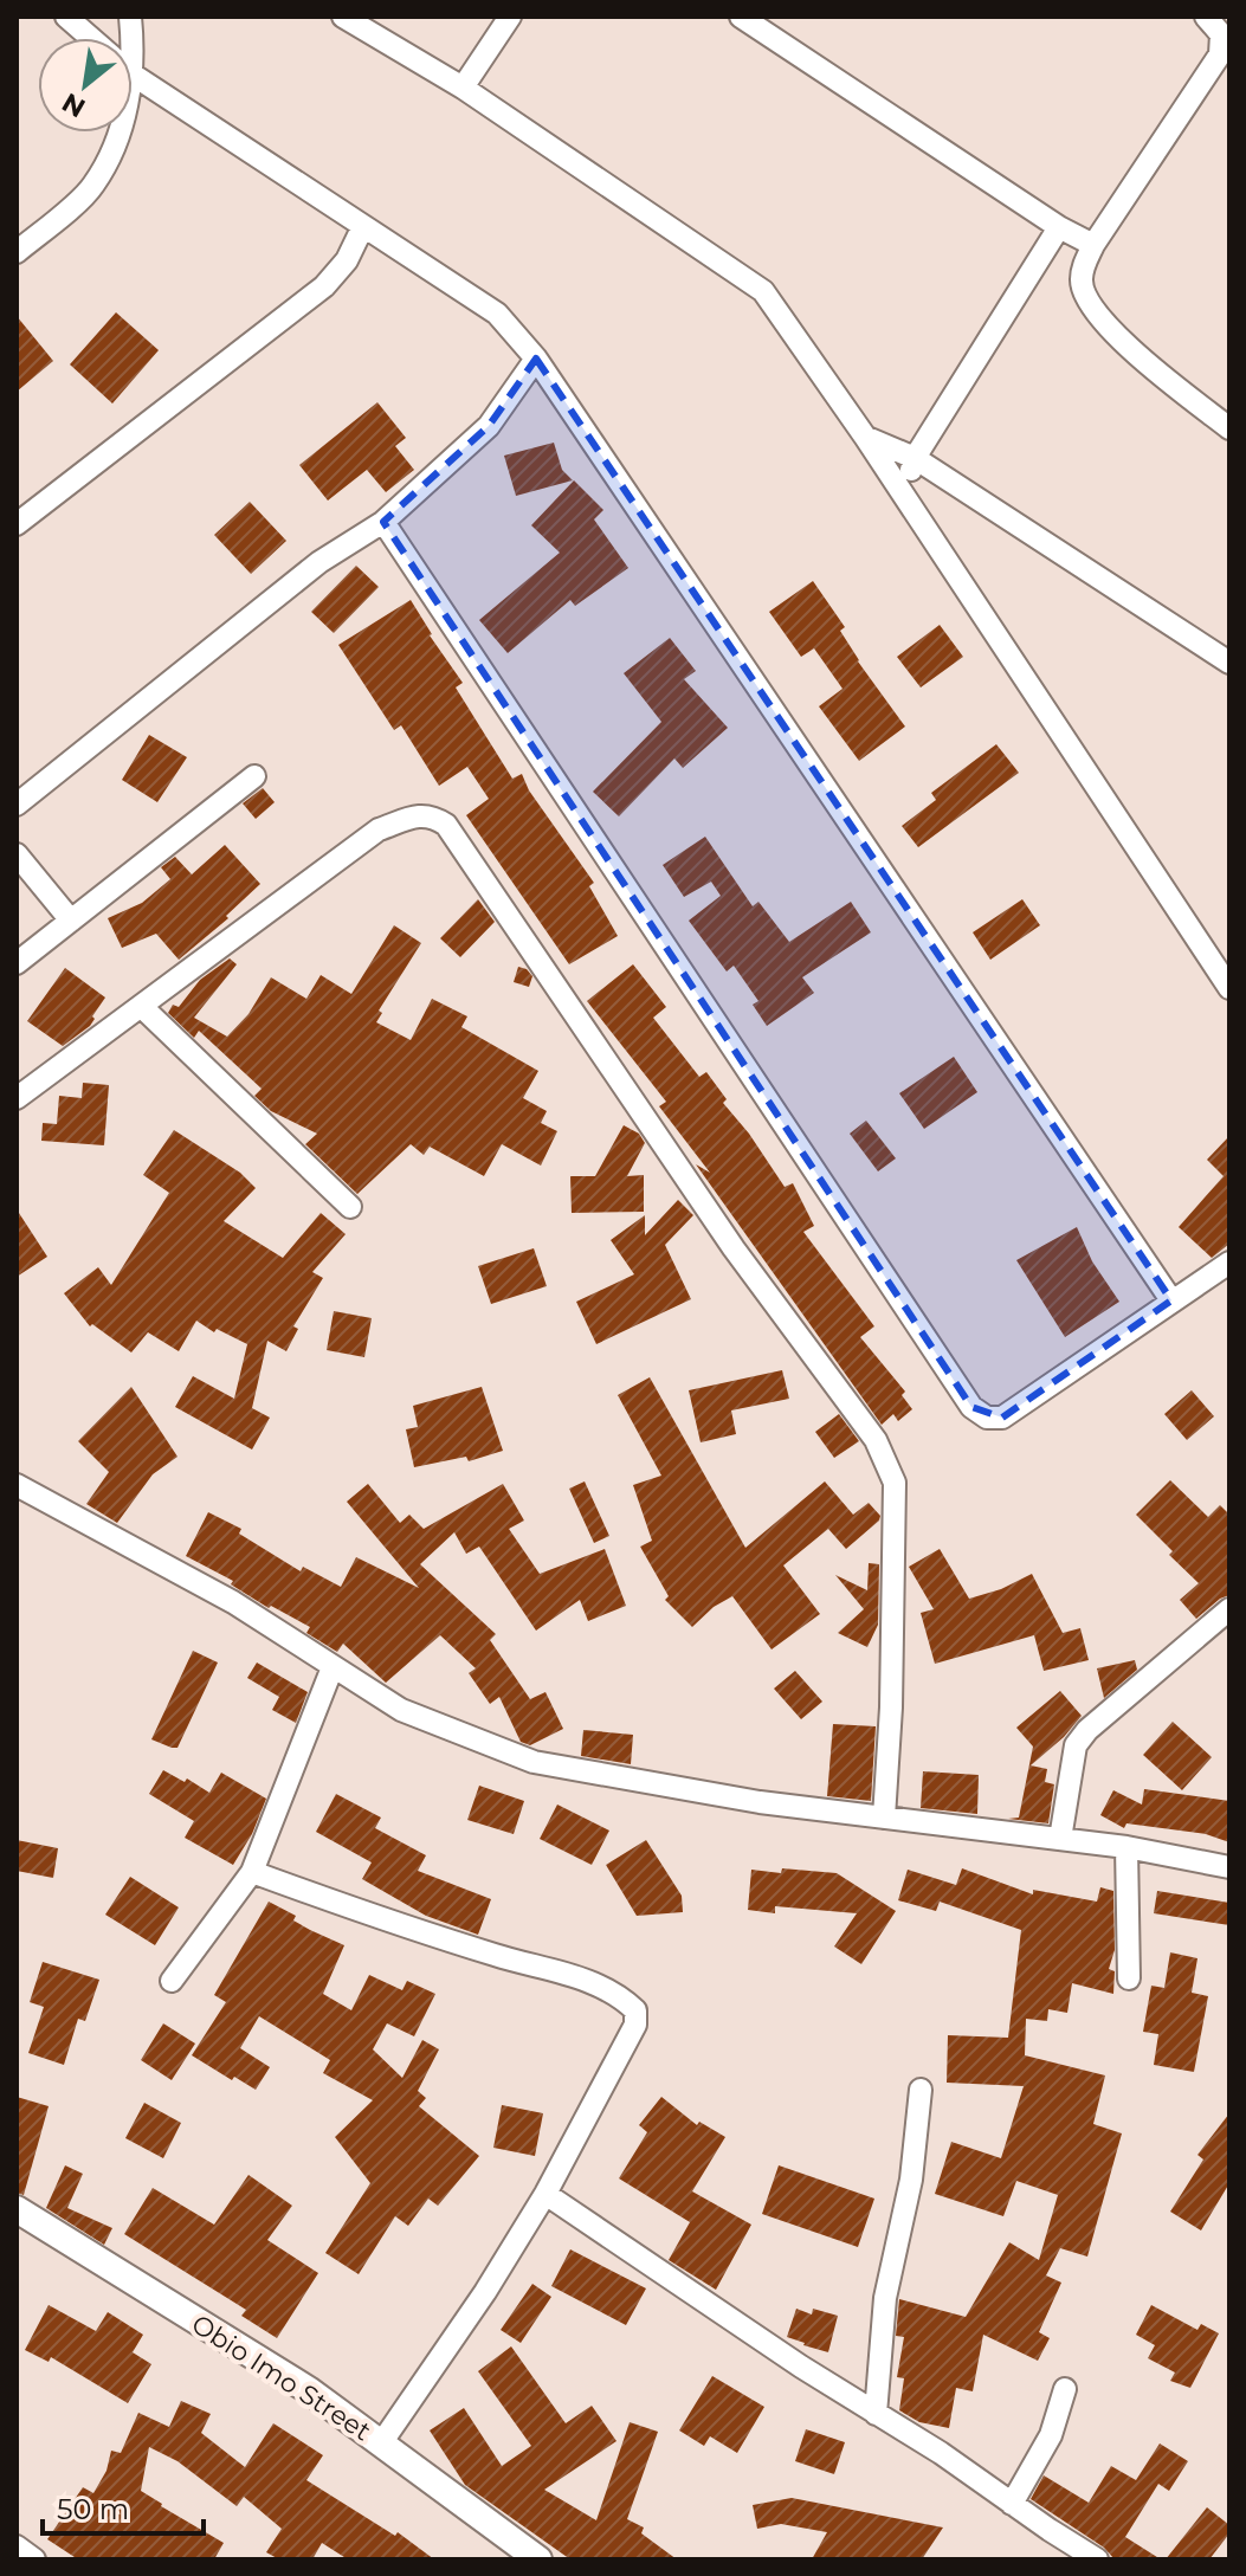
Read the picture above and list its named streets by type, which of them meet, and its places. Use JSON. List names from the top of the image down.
{
  "streets": {
    "street": ["Obio Imo Street"]
  },
  "scale_bar": "50 m",
  "north": "bottom left"
}
